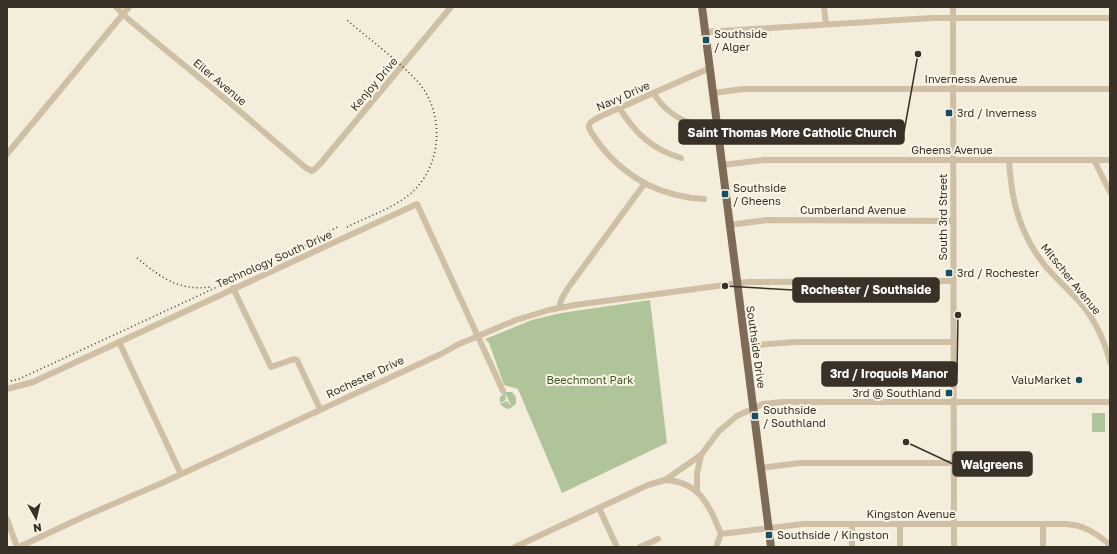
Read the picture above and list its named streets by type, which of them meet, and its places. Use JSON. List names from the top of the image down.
{
  "streets": {
    "main road": ["Southside Drive"],
    "street": [
      "Inverness Avenue",
      "Eiler Avenue",
      "Kenjoy Drive",
      "Navy Drive",
      "Gheens Avenue",
      "Cumberland Avenue",
      "South 3rd Street",
      "Technology South Drive",
      "Mitscher Avenue",
      "Rochester Drive",
      "Kingston Avenue"
    ]
  },
  "crossings": [
    ["Inverness Avenue", "South 3rd Street"],
    ["Inverness Avenue", "Southside Drive"],
    ["Eiler Avenue", "Kenjoy Drive"],
    ["Navy Drive", "Southside Drive"],
    ["Gheens Avenue", "South 3rd Street"],
    ["Gheens Avenue", "Mitscher Avenue"],
    ["Gheens Avenue", "Southside Drive"],
    ["Cumberland Avenue", "South 3rd Street"],
    ["Cumberland Avenue", "Southside Drive"],
    ["South 3rd Street", "Rochester Drive"],
    ["South 3rd Street", "Kingston Avenue"],
    ["Technology South Drive", "Rochester Drive"],
    ["Southside Drive", "Rochester Drive"],
    ["Southside Drive", "Kingston Avenue"]
  ],
  "parks": ["Beechmont Park"],
  "places": {
    "transit": [
      "Southside / Alger",
      "3rd / Inverness",
      "Southside / Gheens",
      "3rd / Rochester",
      "3rd @ Southland",
      "Southside / Southland",
      "Southside / Kingston"
    ],
    "other": [
      "Saint Thomas More Catholic Church",
      "Rochester / Southside",
      "3rd / Iroquois Manor",
      "ValuMarket",
      "Walgreens"
    ]
  },
  "north": "bottom"
}
